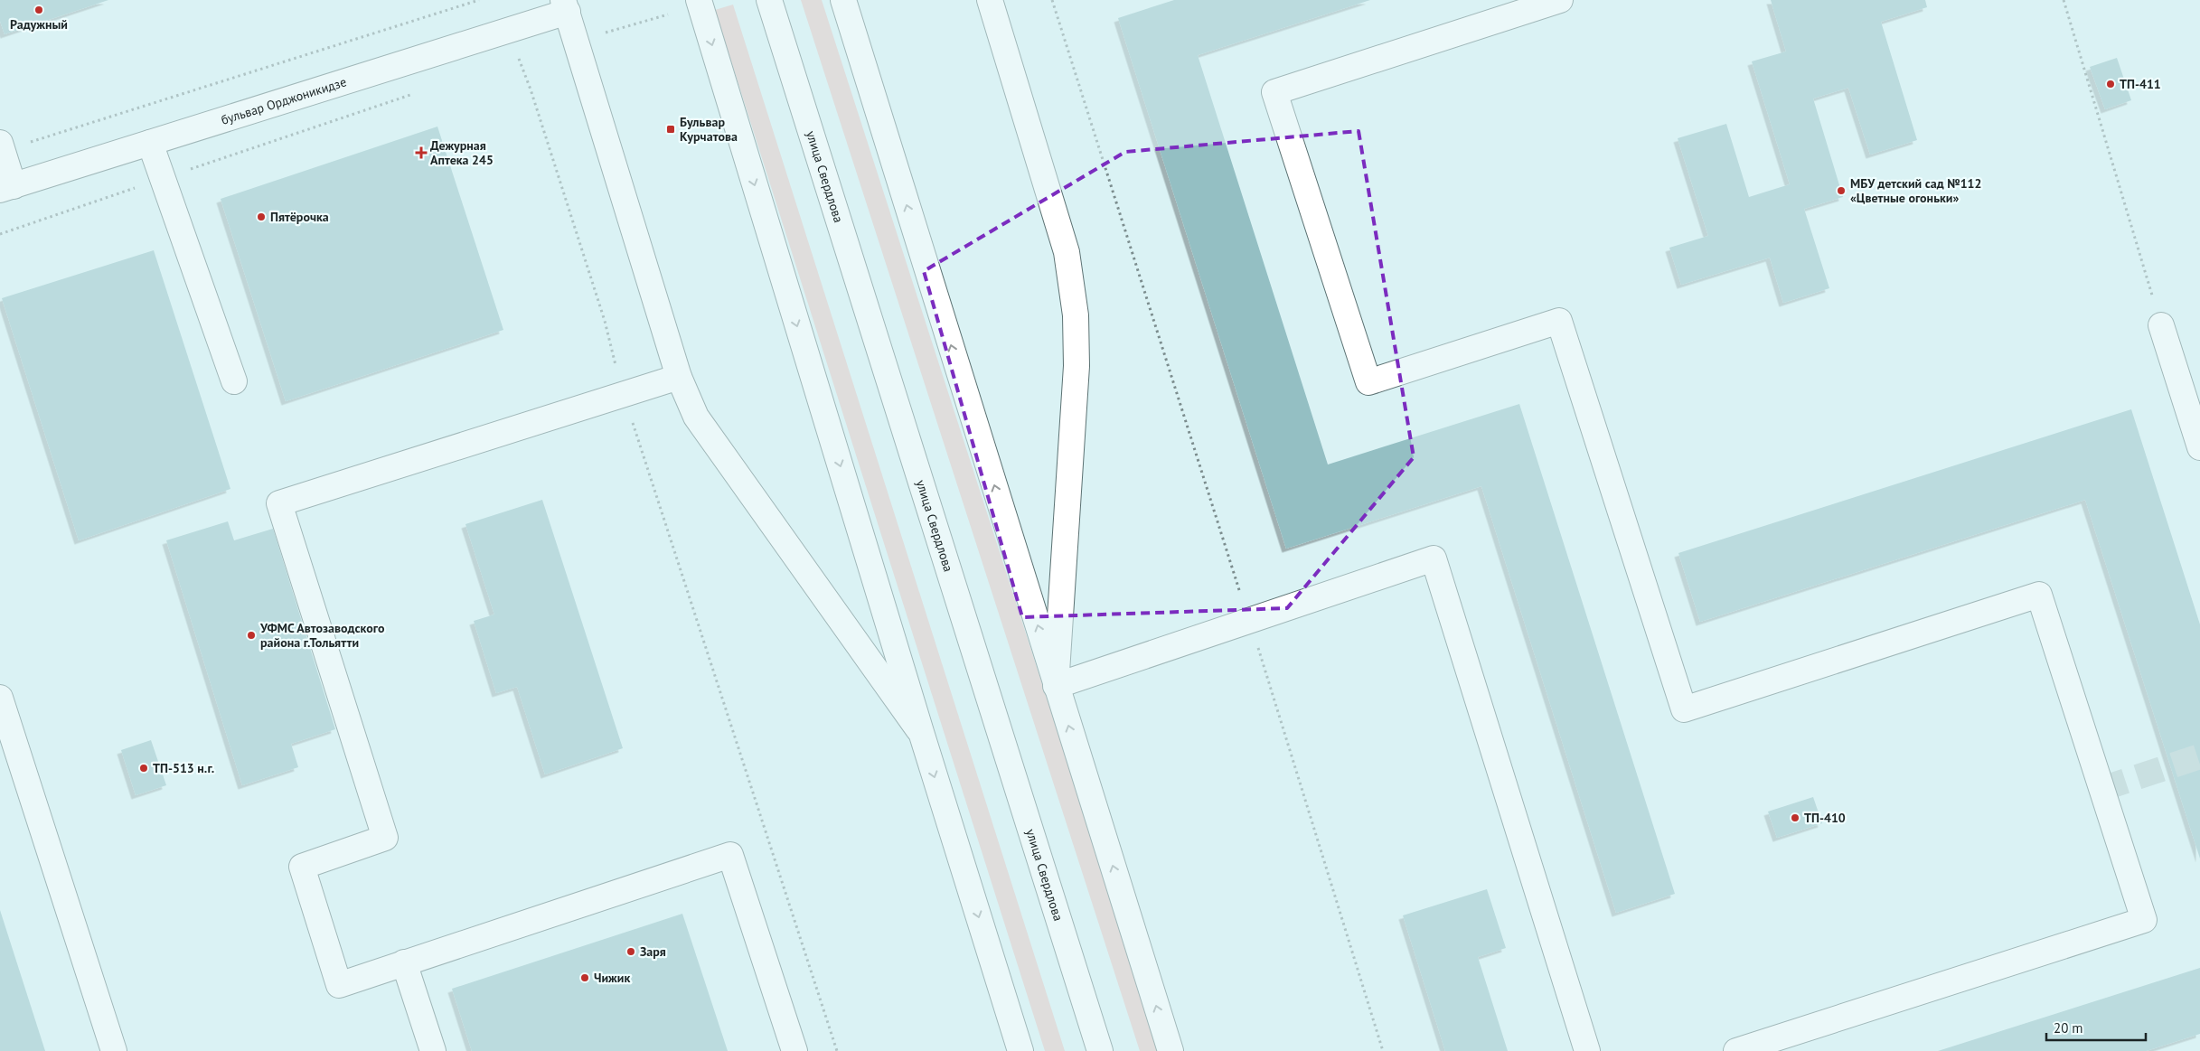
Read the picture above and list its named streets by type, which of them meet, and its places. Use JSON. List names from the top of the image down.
{
  "streets": {
    "main road": ["бульвар Орджоникидзе", "улица Свердлова"]
  },
  "places": {
    "other": [
      "Радужный",
      "ТП-411",
      "МБУ детский сад №112 «Цветные огоньки»",
      "Пятёрочка",
      "УФМС Автозаводского района г.Тольятти",
      "ТП-513 н.г.",
      "ТП-410",
      "Заря",
      "Чижик"
    ],
    "transit": ["Бульвар Курчатова"],
    "health": ["Дежурная Аптека 245"]
  },
  "scale_bar": "20 m"
}
